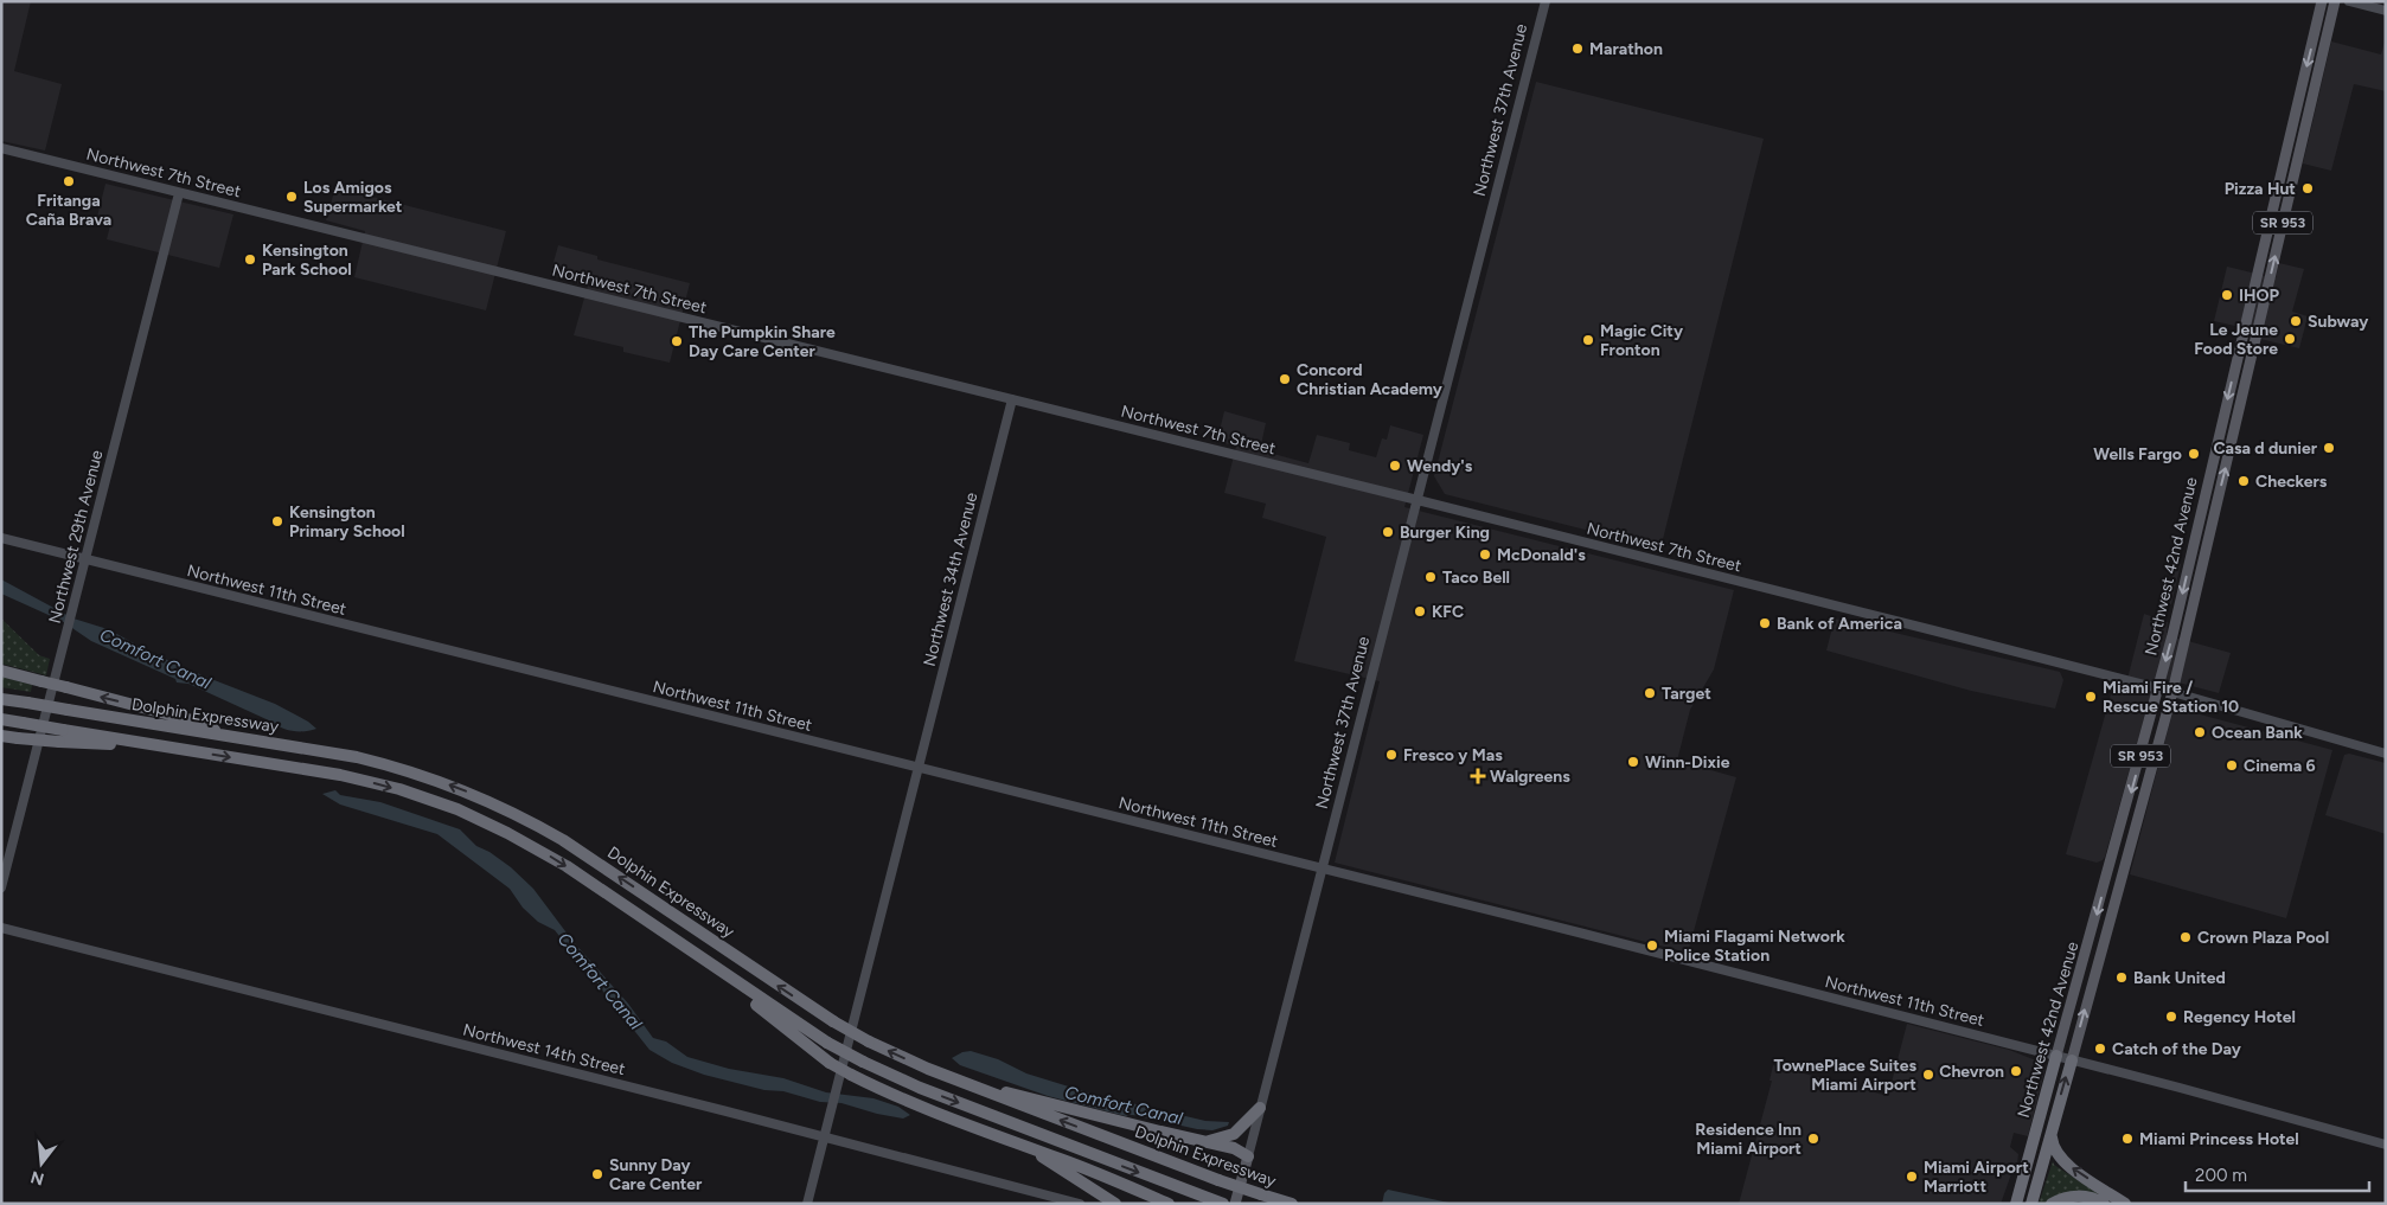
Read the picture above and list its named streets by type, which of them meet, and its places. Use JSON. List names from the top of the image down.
{
  "streets": {
    "highway": ["SR 953", "Northwest 42nd Avenue", "Dolphin Expressway"],
    "main road": ["Northwest 37th Avenue"],
    "street": [
      "Northwest 7th Street",
      "Northwest 29th Avenue",
      "Northwest 34th Avenue",
      "Northwest 11th Street",
      "Northwest 14th Street"
    ]
  },
  "crossings": [
    ["Northwest 37th Avenue", "Northwest 7th Street"],
    ["Northwest 37th Avenue", "Northwest 11th Street"],
    ["Northwest 7th Street", "Northwest 29th Avenue"],
    ["Northwest 7th Street", "Northwest 42nd Avenue"],
    ["Northwest 7th Street", "Northwest 34th Avenue"],
    ["Northwest 29th Avenue", "Northwest 11th Street"],
    ["Northwest 42nd Avenue", "Northwest 11th Street"],
    ["Northwest 34th Avenue", "Northwest 11th Street"],
    ["Northwest 34th Avenue", "Northwest 14th Street"]
  ],
  "water": ["Comfort Canal"],
  "places": {
    "other": [
      "Marathon",
      "Fritanga Caña Brava",
      "Pizza Hut",
      "Los Amigos Supermarket",
      "Kensington Park School",
      "IHOP",
      "Subway",
      "Le Jeune Food Store",
      "Magic City Fronton",
      "The Pumpkin Share Day Care Center",
      "Concord Christian Academy",
      "Casa d dunier",
      "Wells Fargo",
      "Wendy's",
      "Checkers",
      "Kensington Primary School",
      "Burger King",
      "McDonald's",
      "Taco Bell",
      "KFC",
      "Bank of America",
      "Target",
      "Miami Fire / Rescue Station 10",
      "Ocean Bank",
      "Fresco y Mas",
      "Winn-Dixie",
      "Cinema 6",
      "Crown Plaza Pool",
      "Miami Flagami Network Police Station",
      "Bank United",
      "Regency Hotel",
      "Catch of the Day",
      "Chevron",
      "TownePlace Suites Miami Airport",
      "Residence Inn Miami Airport",
      "Miami Princess Hotel",
      "Sunny Day Care Center",
      "Miami Airport Marriott"
    ],
    "health": ["Walgreens"]
  },
  "scale_bar": "200 m",
  "north": "bottom"
}
